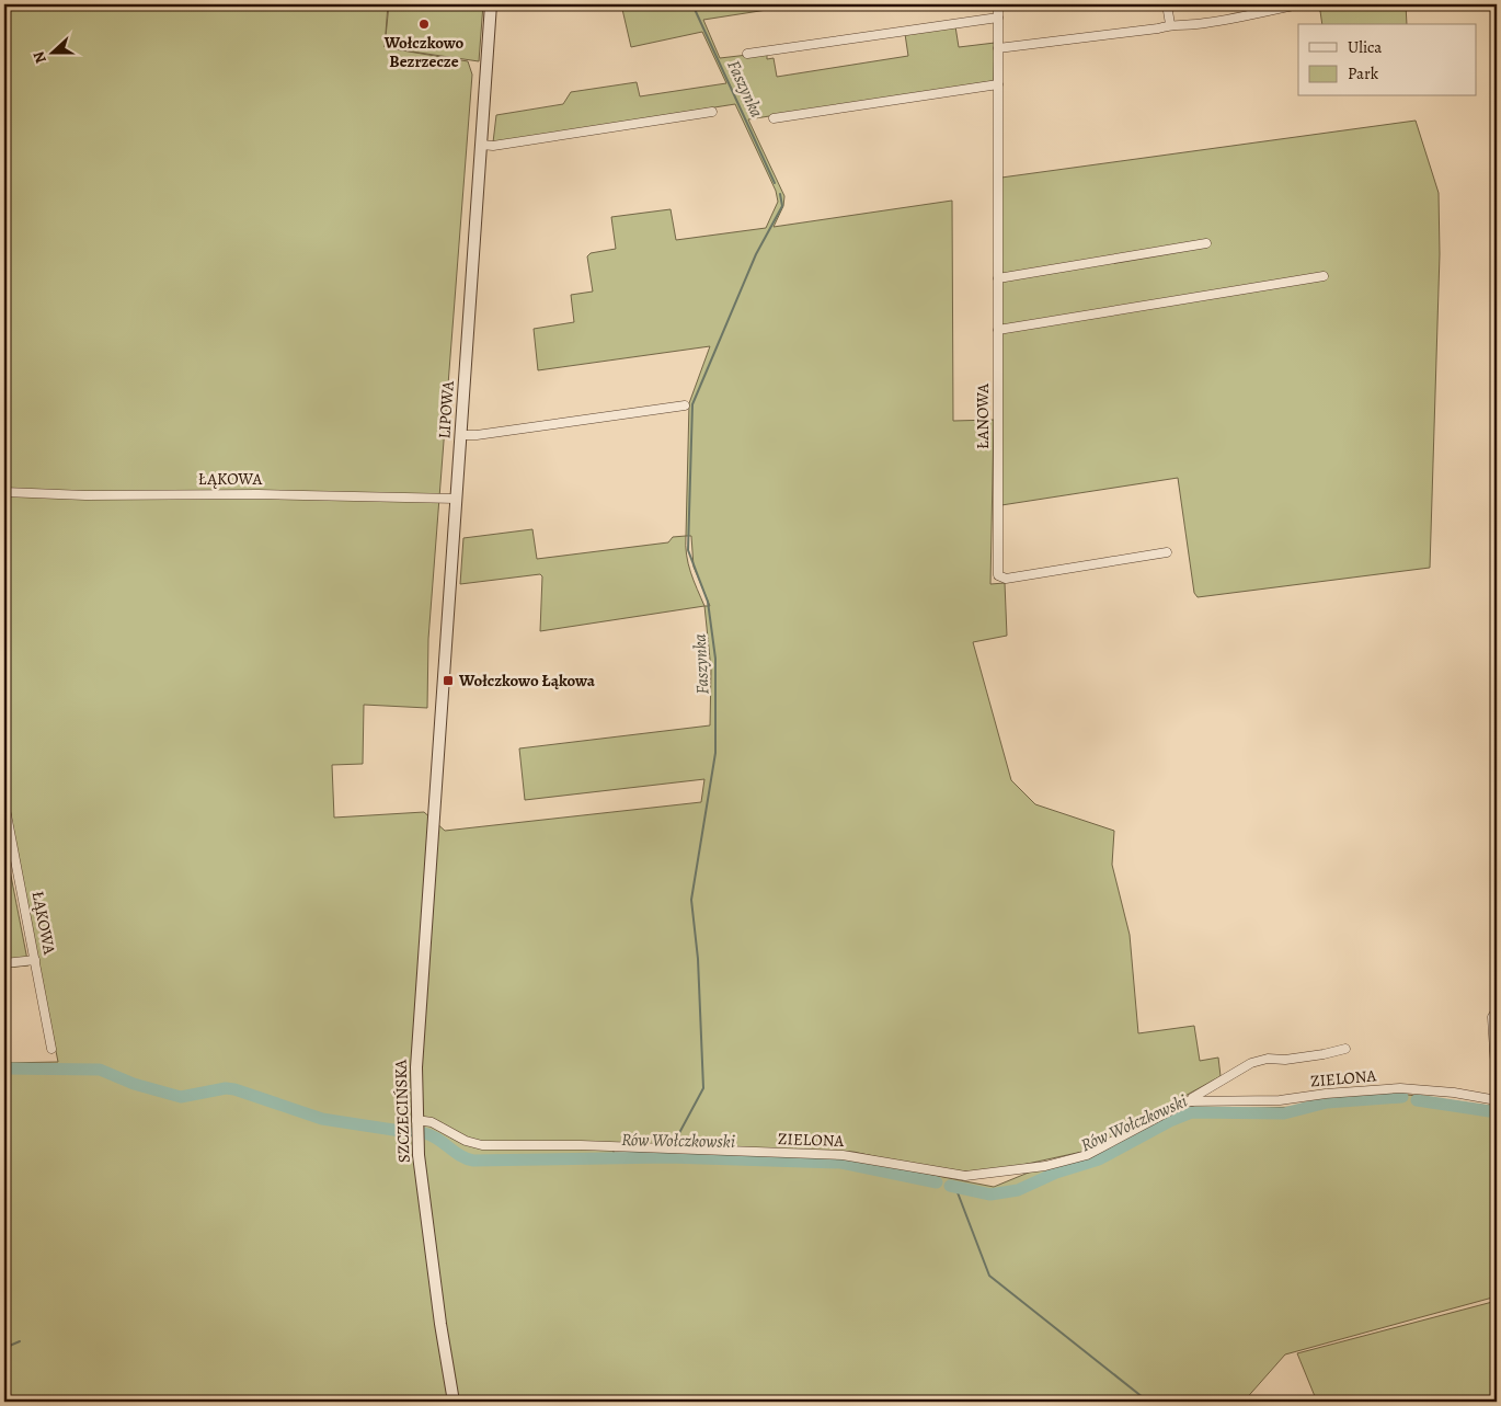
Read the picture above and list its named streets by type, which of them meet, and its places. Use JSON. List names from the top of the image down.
{
  "streets": {
    "street": [
      "LIPOWA",
      "ŁANOWA",
      "ŁĄKOWA",
      "ZIELONA",
      "SZCZECIŃSKA"
    ]
  },
  "crossings": [
    ["LIPOWA", "ŁĄKOWA"],
    ["LIPOWA", "SZCZECIŃSKA"],
    ["ZIELONA", "SZCZECIŃSKA"]
  ],
  "water": ["Faszynka", "Rów Wołczkowski"],
  "places": {
    "other": ["Wołczkowo Bezrzecze"],
    "transit": ["Wołczkowo Łąkowa"]
  },
  "legend": ["Ulica", "Park"],
  "north": "left"
}
